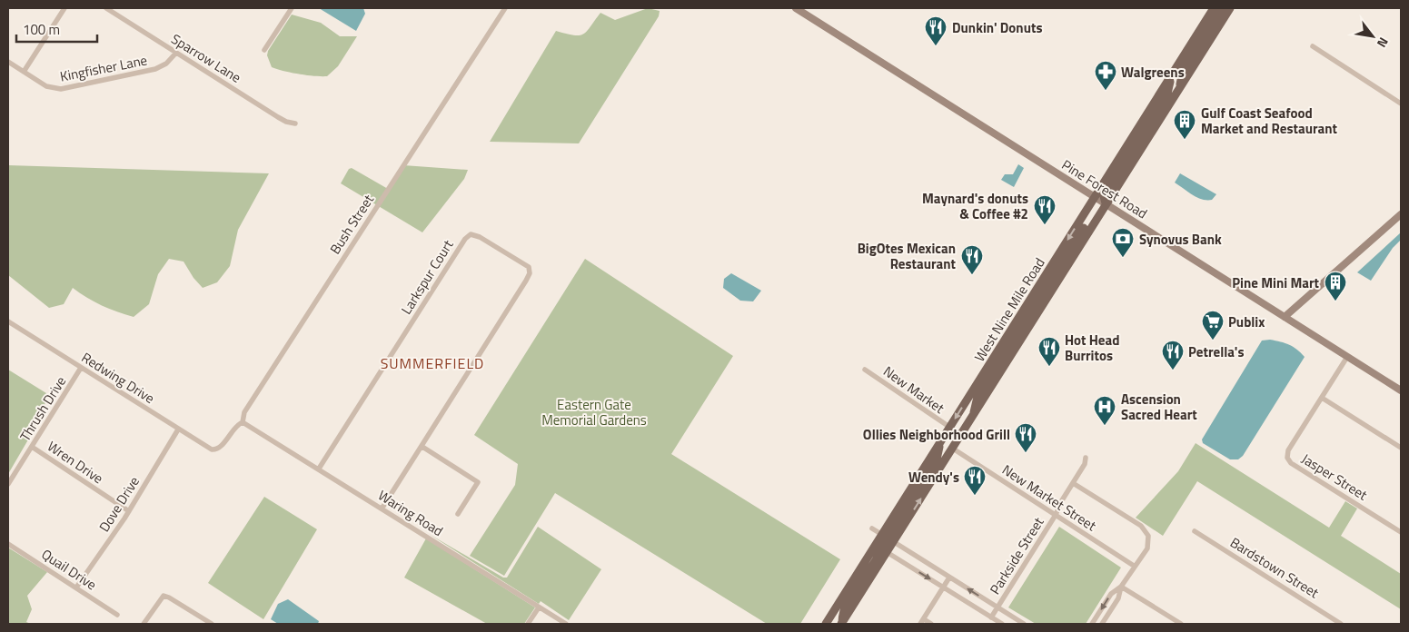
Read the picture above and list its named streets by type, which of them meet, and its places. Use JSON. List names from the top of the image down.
{
  "streets": {
    "main road": ["Pine Forest Road", "West Nine Mile Road"],
    "street": [
      "Sparrow Lane",
      "Kingfisher Lane",
      "Bush Street",
      "Larkspur Court",
      "Redwing Drive",
      "New Market",
      "Thrush Drive",
      "Wren Drive",
      "Jasper Street",
      "New Market Street",
      "Dove Drive",
      "Waring Road",
      "Parkside Street",
      "Bardstown Street",
      "Quail Drive"
    ]
  },
  "crossings": [
    ["Sparrow Lane", "Kingfisher Lane"],
    ["Pine Forest Road", "West Nine Mile Road"],
    ["Pine Forest Road", "Jasper Street"],
    ["Bush Street", "Redwing Drive"],
    ["Bush Street", "Waring Road"],
    ["Larkspur Court", "Waring Road"],
    ["West Nine Mile Road", "New Market"],
    ["West Nine Mile Road", "New Market Street"],
    ["Redwing Drive", "Thrush Drive"],
    ["Redwing Drive", "Dove Drive"],
    ["Thrush Drive", "Wren Drive"],
    ["Wren Drive", "Dove Drive"],
    ["New Market Street", "Parkside Street"],
    ["Dove Drive", "Quail Drive"]
  ],
  "districts": ["SUMMERFIELD"],
  "parks": ["Eastern Gate Memorial Gardens"],
  "places": {
    "restaurant": [
      "Dunkin' Donuts",
      "Maynard's donuts & Coffee #2",
      "BigOtes Mexican Restaurant",
      "Hot Head Burritos",
      "Petrella's",
      "Ollies Neighborhood Grill",
      "Wendy's"
    ],
    "pharmacy": ["Walgreens"],
    "building": ["Gulf Coast Seafood Market and Restaurant", "Pine Mini Mart"],
    "bank": ["Synovus Bank"],
    "supermarket": ["Publix"],
    "hospital": ["Ascension Sacred Heart"]
  },
  "scale_bar": "100 m",
  "north": "bottom right"
}
